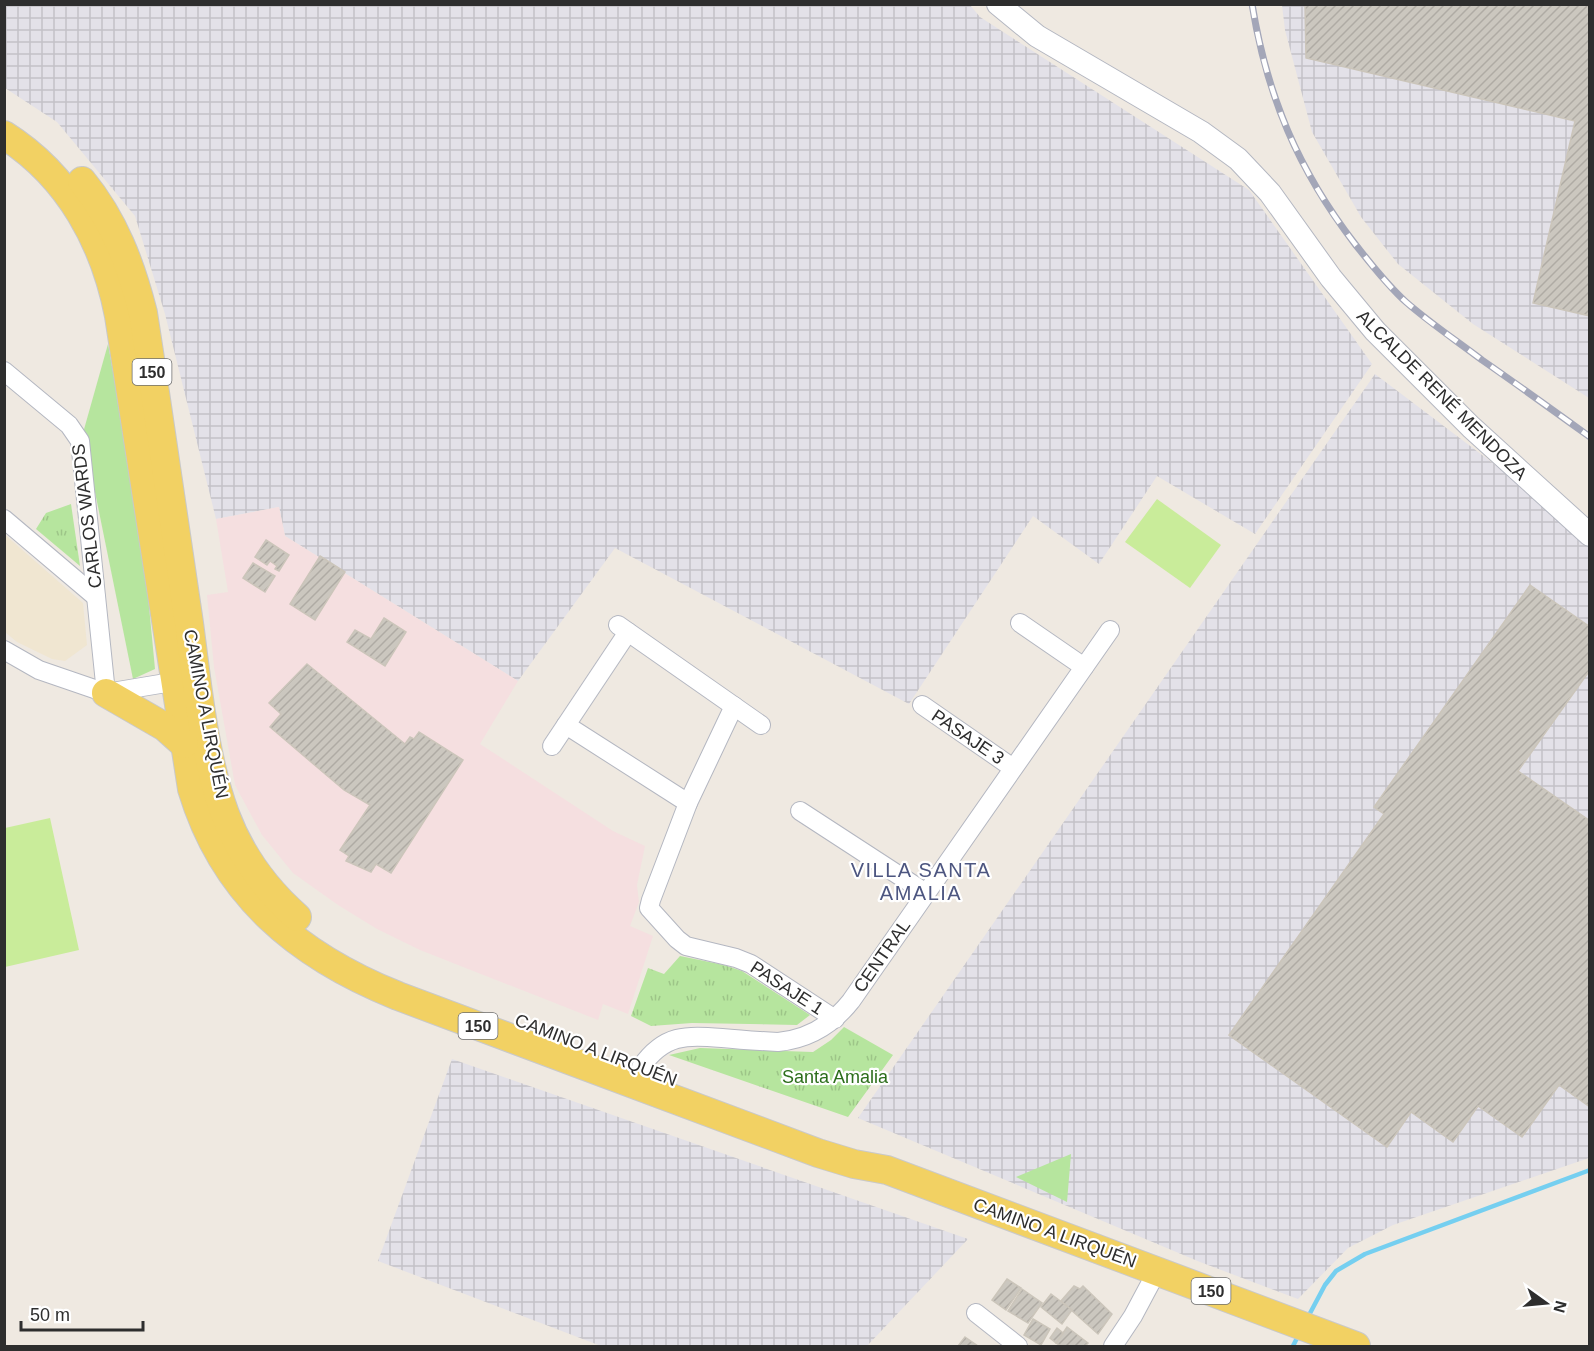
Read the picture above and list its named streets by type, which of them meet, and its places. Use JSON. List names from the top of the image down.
{
  "streets": {
    "main road": ["150", "CAMINO A LIRQUÉN"],
    "street": [
      "ALCALDE RENÉ MENDOZA",
      "CARLOS WARDS",
      "PASAJE 3",
      "CENTRAL",
      "PASAJE 1"
    ]
  },
  "crossings": [
    ["150", "CAMINO A LIRQUÉN"],
    ["CAMINO A LIRQUÉN", "CENTRAL"],
    ["PASAJE 3", "CENTRAL"],
    ["CENTRAL", "PASAJE 1"]
  ],
  "districts": ["VILLA SANTA AMALIA"],
  "parks": ["Santa Amalia"],
  "scale_bar": "50 m",
  "north": "right"
}
